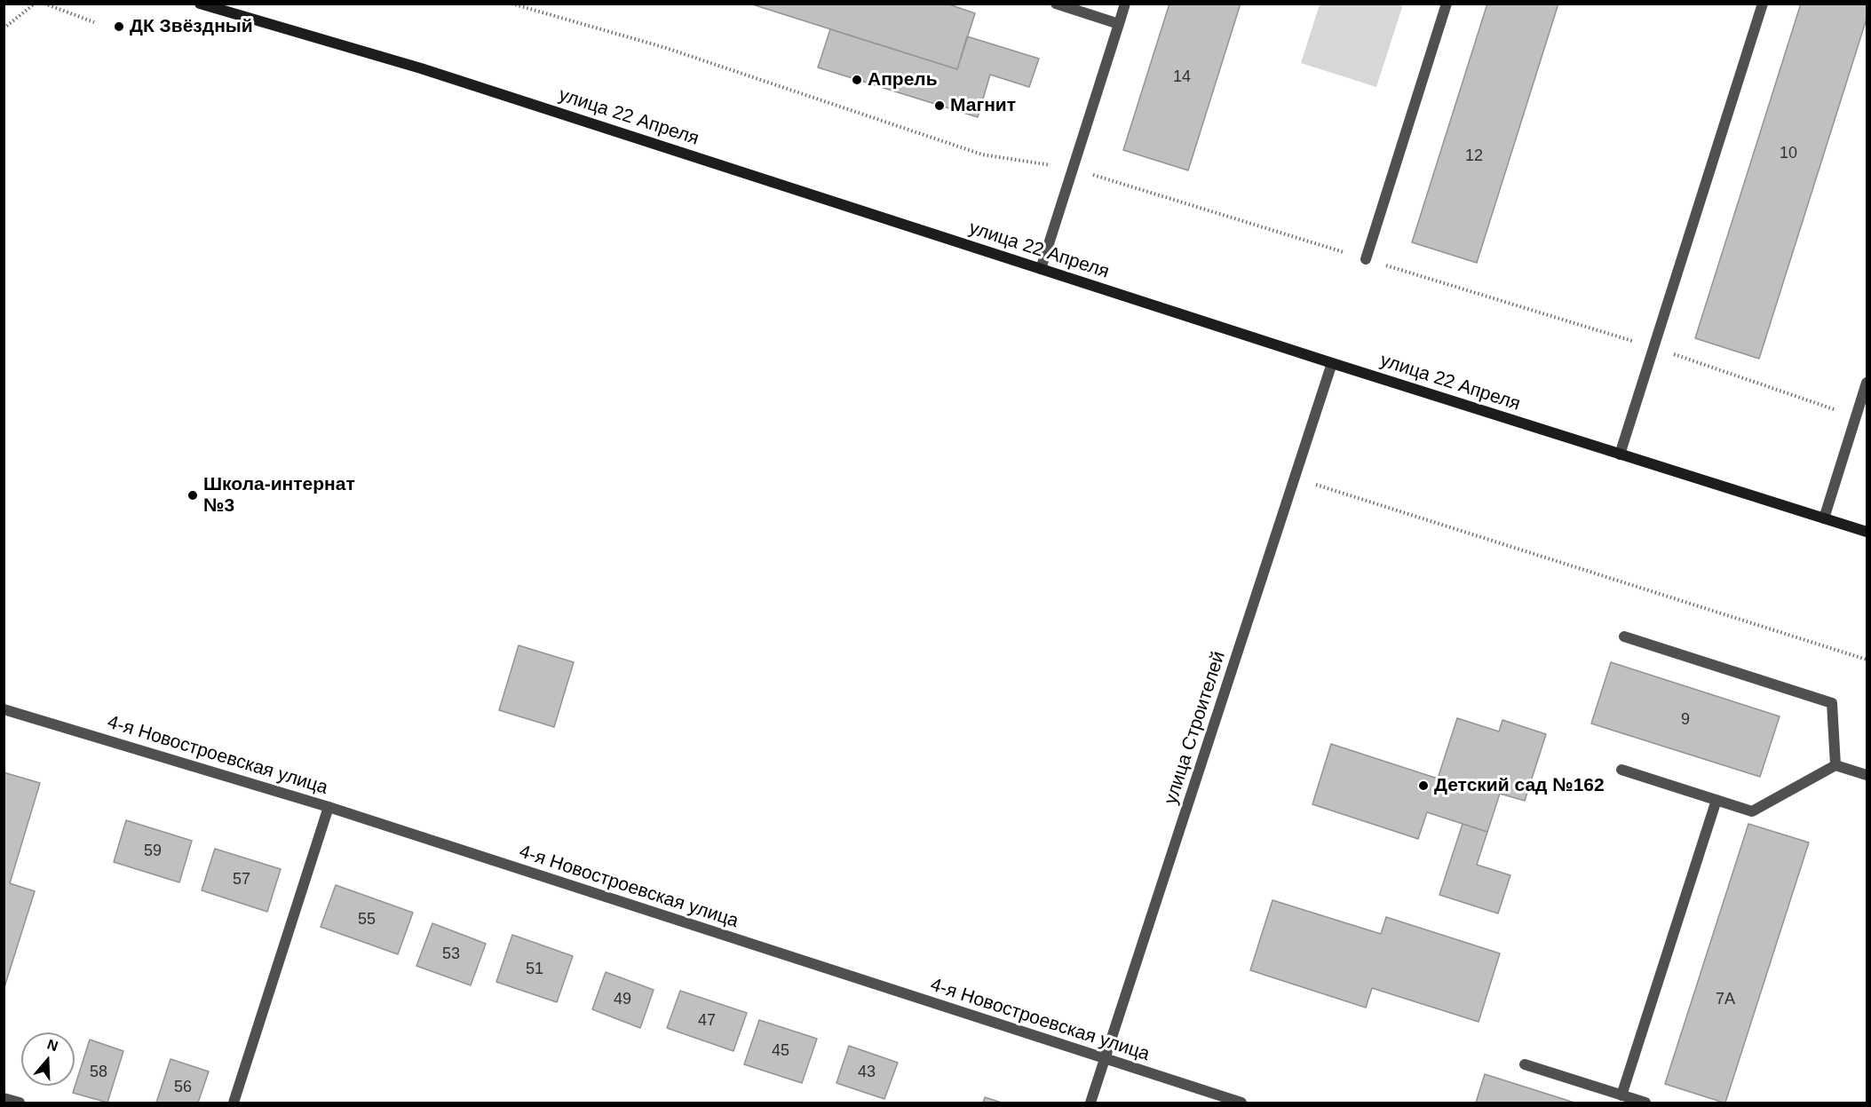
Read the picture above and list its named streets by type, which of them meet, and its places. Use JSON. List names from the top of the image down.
{
  "streets": {
    "main road": ["улица 22 Апреля"],
    "street": ["улица Строителей", "4-я Новостроевская улица"]
  },
  "crossings": [
    ["улица 22 Апреля", "улица Строителей"],
    ["улица Строителей", "4-я Новостроевская улица"]
  ],
  "places": [
    "ДК Звёздный",
    "Апрель",
    "Магнит",
    "Школа-интернат №3",
    "Детский сад №162"
  ],
  "house_numbers": [
    "14",
    "10",
    "12",
    "9",
    "59",
    "57",
    "55",
    "53",
    "51",
    "49",
    "7А",
    "47",
    "45",
    "58",
    "43",
    "56"
  ],
  "north": "top"
}
